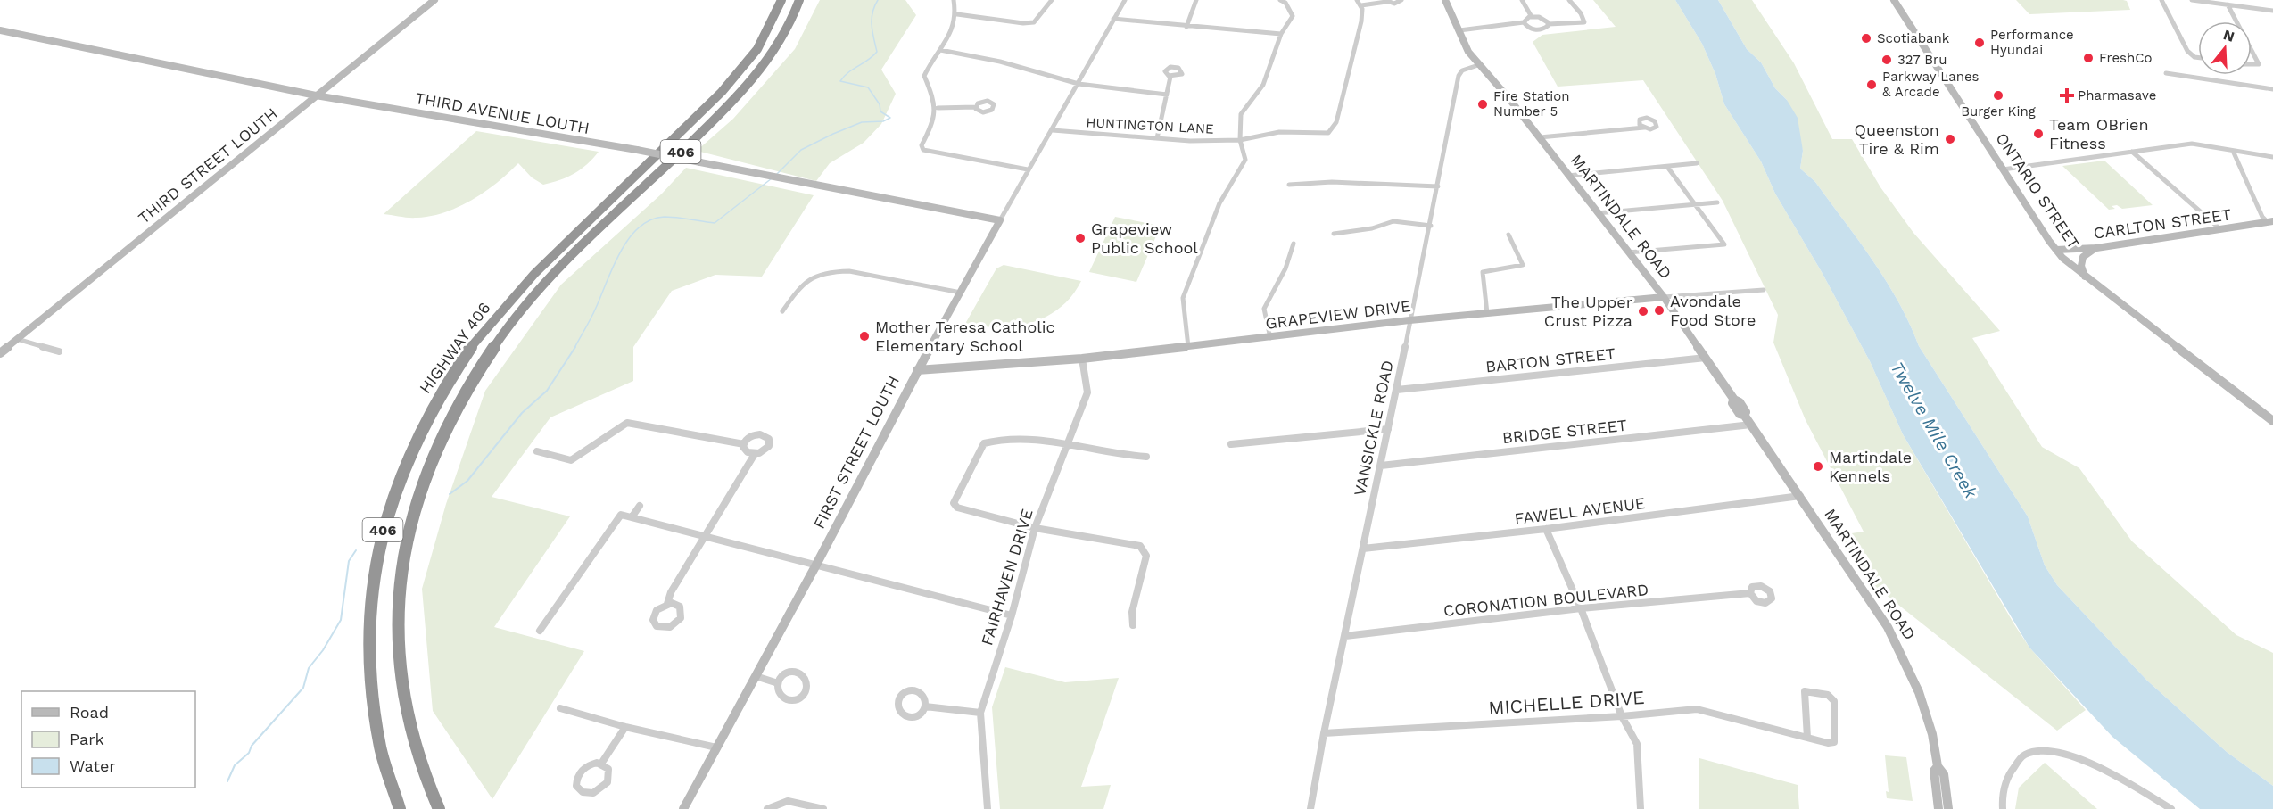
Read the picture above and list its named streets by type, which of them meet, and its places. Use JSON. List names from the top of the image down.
{
  "streets": {
    "highway": ["406", "HIGHWAY 406"],
    "street": [
      "THIRD AVENUE LOUTH",
      "HUNTINGTON LANE",
      "THIRD STREET LOUTH",
      "ONTARIO STREET",
      "MARTINDALE ROAD",
      "CARLTON STREET",
      "GRAPEVIEW DRIVE",
      "BARTON STREET",
      "VANSICKLE ROAD",
      "BRIDGE STREET",
      "FIRST STREET LOUTH",
      "FAWELL AVENUE",
      "FAIRHAVEN DRIVE",
      "CORONATION BOULEVARD",
      "MICHELLE DRIVE"
    ]
  },
  "crossings": [
    ["THIRD AVENUE LOUTH", "THIRD STREET LOUTH"],
    ["THIRD AVENUE LOUTH", "FIRST STREET LOUTH"],
    ["HUNTINGTON LANE", "FIRST STREET LOUTH"],
    ["ONTARIO STREET", "CARLTON STREET"],
    ["MARTINDALE ROAD", "GRAPEVIEW DRIVE"],
    ["MARTINDALE ROAD", "BARTON STREET"],
    ["MARTINDALE ROAD", "VANSICKLE ROAD"],
    ["MARTINDALE ROAD", "BRIDGE STREET"],
    ["MARTINDALE ROAD", "FAWELL AVENUE"],
    ["GRAPEVIEW DRIVE", "VANSICKLE ROAD"],
    ["GRAPEVIEW DRIVE", "FIRST STREET LOUTH"],
    ["GRAPEVIEW DRIVE", "FAIRHAVEN DRIVE"],
    ["BARTON STREET", "VANSICKLE ROAD"],
    ["VANSICKLE ROAD", "BRIDGE STREET"],
    ["VANSICKLE ROAD", "FAWELL AVENUE"],
    ["VANSICKLE ROAD", "CORONATION BOULEVARD"],
    ["VANSICKLE ROAD", "MICHELLE DRIVE"]
  ],
  "water": ["Twelve Mile Creek"],
  "places": {
    "other": [
      "Scotiabank",
      "Performance Hyundai",
      "FreshCo",
      "327 Bru",
      "Parkway Lanes & Arcade",
      "Burger King",
      "Fire Station Number 5",
      "Team OBrien Fitness",
      "Queenston Tire & Rim",
      "Grapeview Public School",
      "Avondale Food Store",
      "The Upper Crust Pizza",
      "Mother Teresa Catholic Elementary School",
      "Martindale Kennels"
    ],
    "health": ["Pharmasave"]
  },
  "legend": ["Road", "Park", "Water"],
  "north": "top"
}
